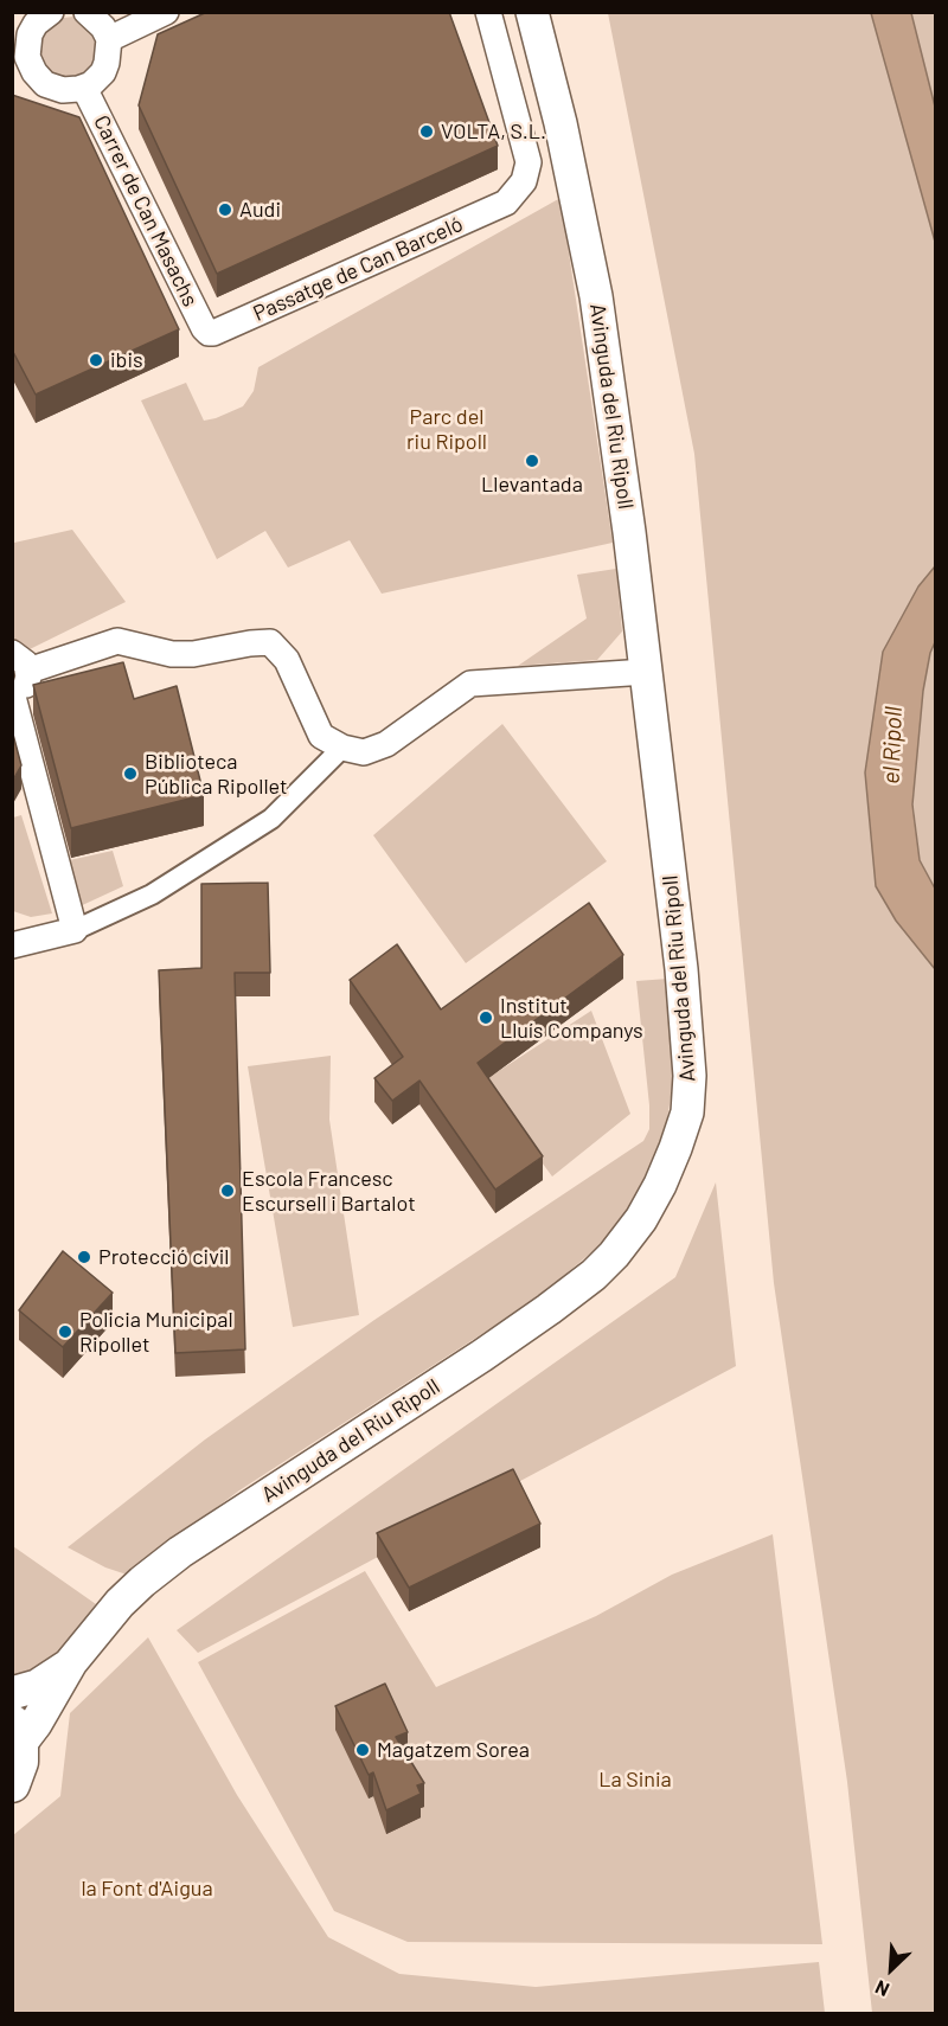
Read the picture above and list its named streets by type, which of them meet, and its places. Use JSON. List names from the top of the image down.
{
  "streets": {
    "street": ["Carrer de Can Masachs", "Passatge de Can Barceló", "Avinguda del Riu Ripoll"]
  },
  "crossings": [
    ["Carrer de Can Masachs", "Passatge de Can Barceló"]
  ],
  "water": ["el Ripoll"],
  "parks": ["Parc del riu Ripoll", "La Sinia", "la Font d'Aigua"],
  "places": [
    "VOLTA, S.L.",
    "Audi",
    "ibis",
    "Llevantada",
    "Biblioteca Pública Ripollet",
    "Institut Lluís Companys",
    "Escola Francesc Escursell i Bartalot",
    "Protecció civil",
    "Policia Municipal Ripollet",
    "Magatzem Sorea"
  ],
  "north": "bottom left"
}
